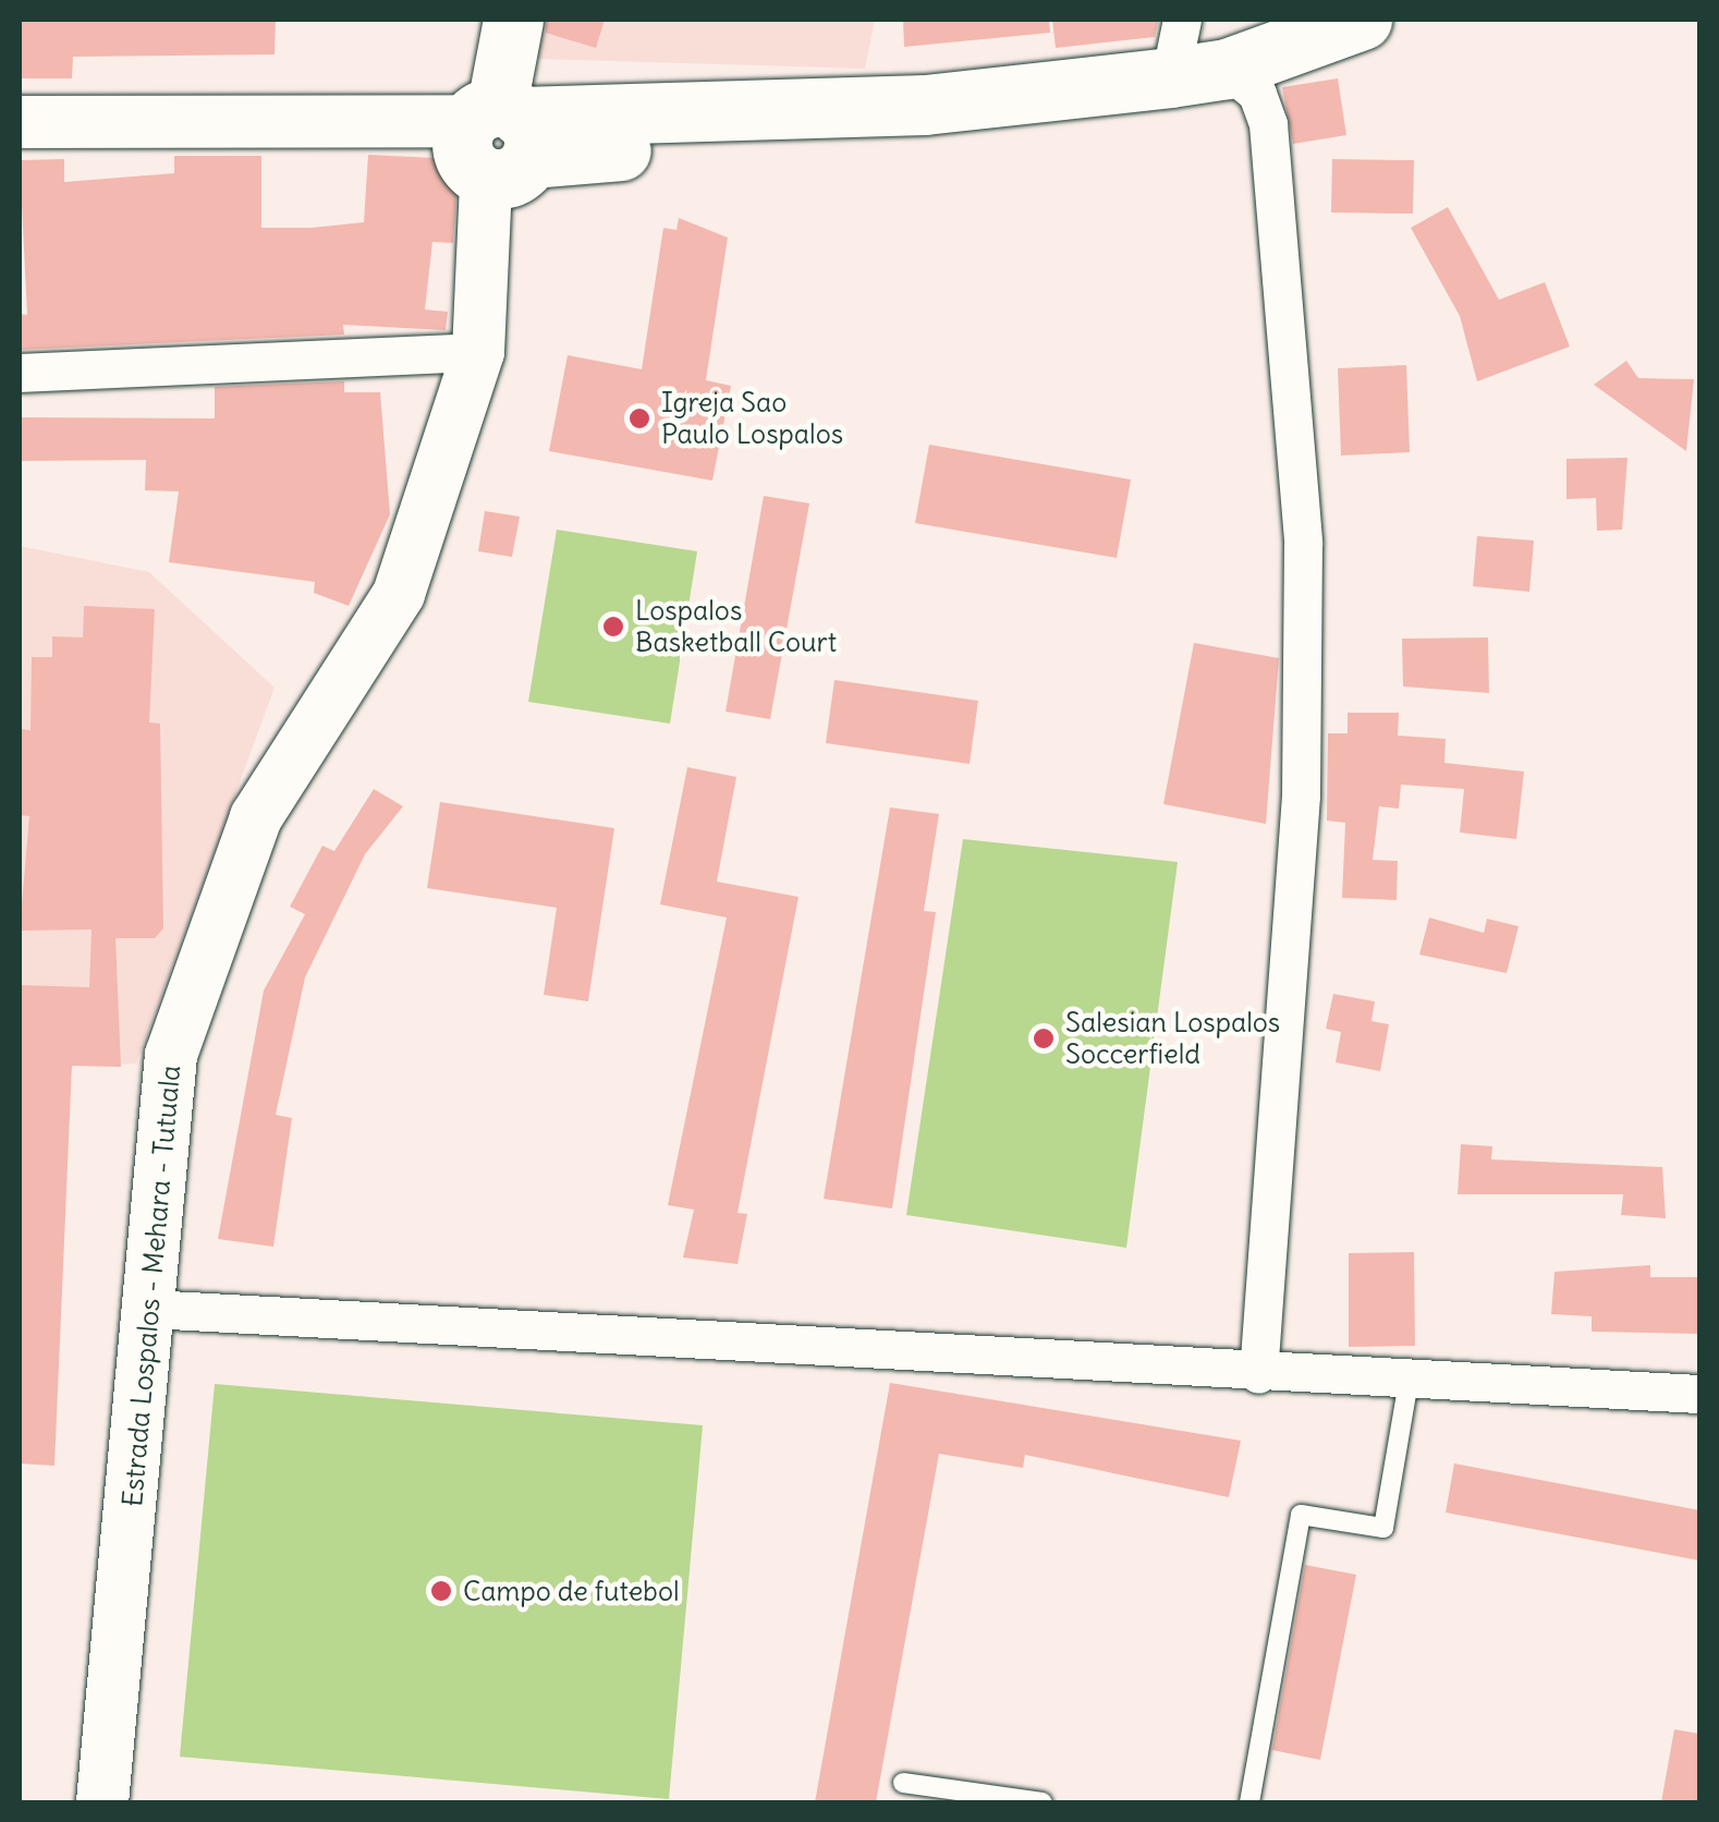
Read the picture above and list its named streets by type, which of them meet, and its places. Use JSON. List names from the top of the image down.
{
  "streets": {
    "main road": ["Estrada Lospalos - Mehara - Tutuala"]
  },
  "places": [
    "Igreja Sao Paulo Lospalos",
    "Lospalos Basketball Court",
    "Salesian Lospalos Soccerfield",
    "Campo de futebol"
  ]
}
